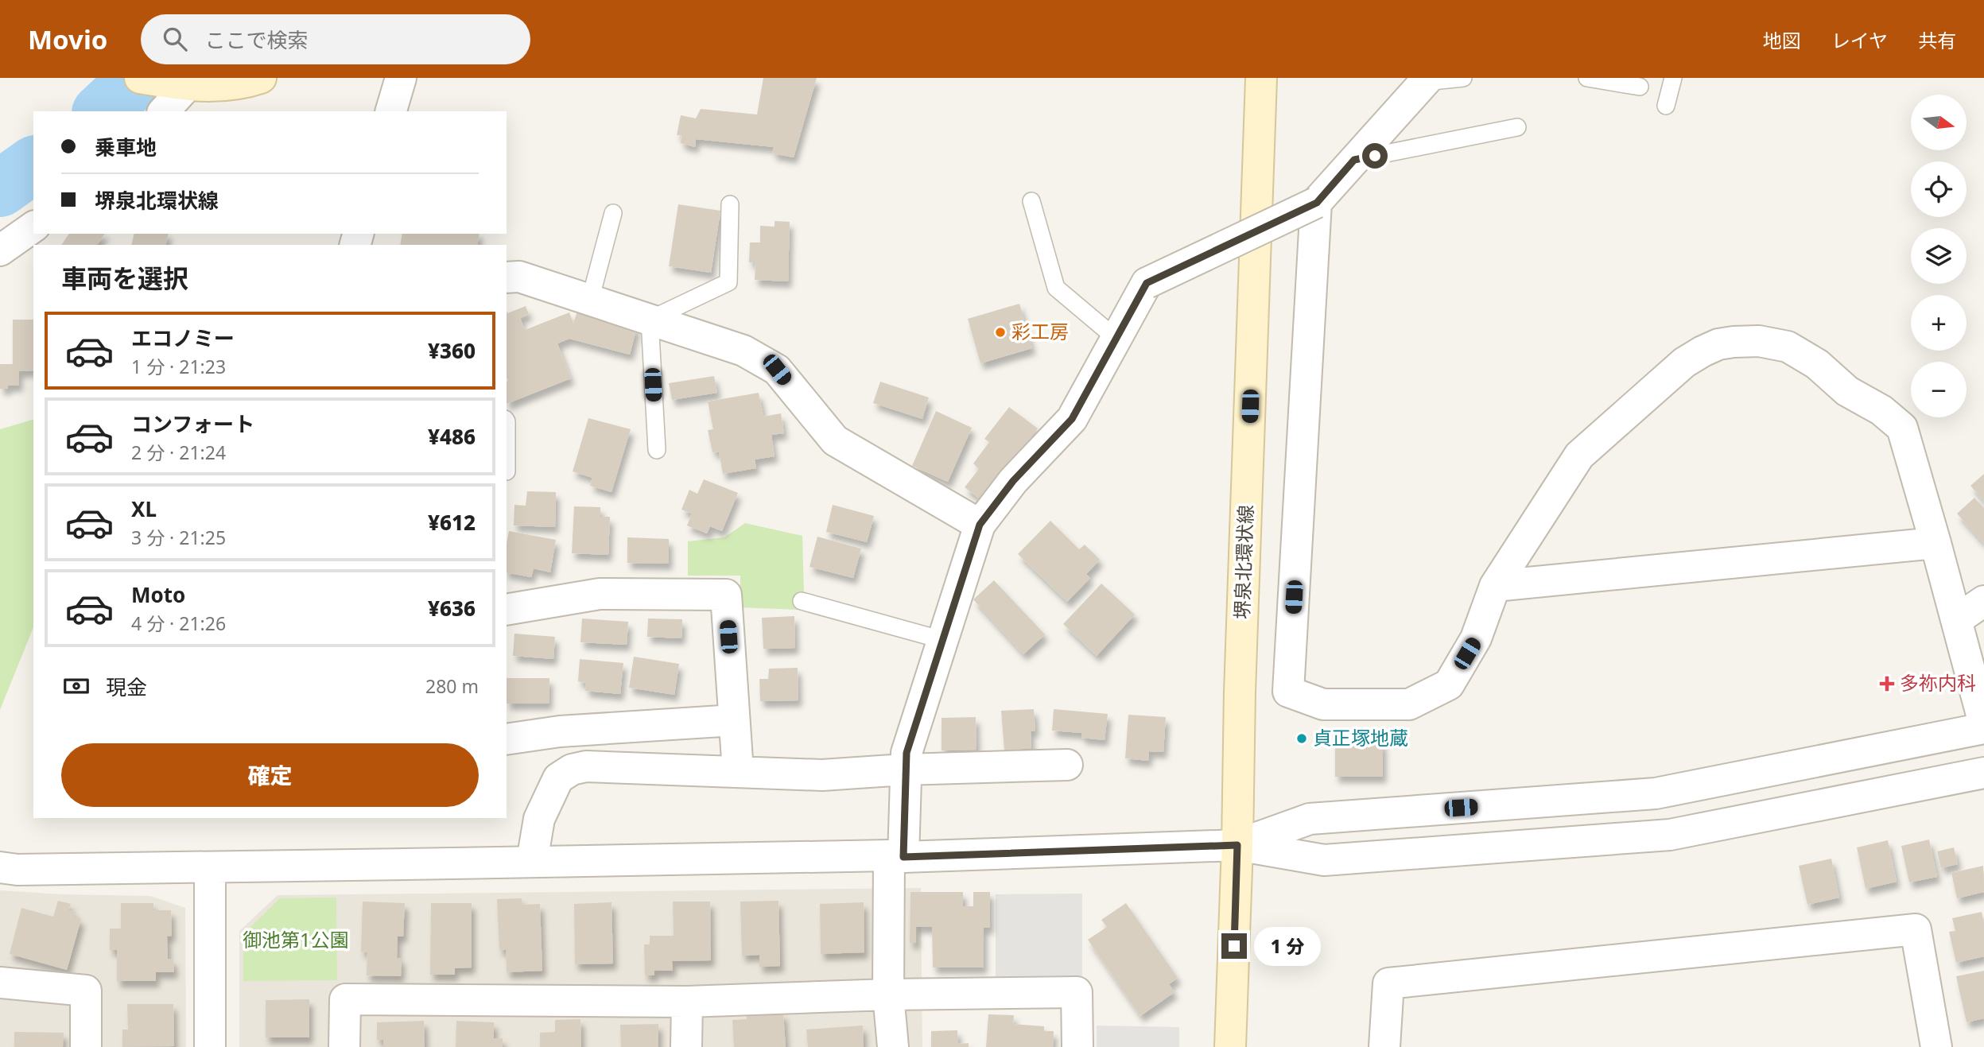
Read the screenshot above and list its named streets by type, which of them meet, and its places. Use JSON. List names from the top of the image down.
{
  "streets": {
    "main road": ["堺泉北環状線"]
  },
  "parks": ["御池第1公園"],
  "places": {
    "other": ["彩工房", "貞正塚地蔵"],
    "health": ["多祢内科"]
  },
  "north": "right",
  "page": {
    "header": "Movio",
    "search": "ここで検索",
    "nav": ["地図", "レイヤ", "共有"],
    "map_buttons": ["+", "−"],
    "banner": ["乗車地", "堺泉北環状線"],
    "heading": "車両を選択",
    "list": [
      {
        "name": "エコノミー",
        "note": "1 分 · 21:23",
        "value": "¥360"
      },
      {
        "name": "コンフォート",
        "note": "2 分 · 21:24",
        "value": "¥486"
      },
      {
        "name": "XL",
        "note": "3 分 · 21:25",
        "value": "¥612"
      },
      {
        "name": "Moto",
        "note": "4 分 · 21:26",
        "value": "¥636"
      }
    ],
    "pay": ["現金", "280 m"],
    "buttons": "確定",
    "bubble": "1 分"
  }
}
